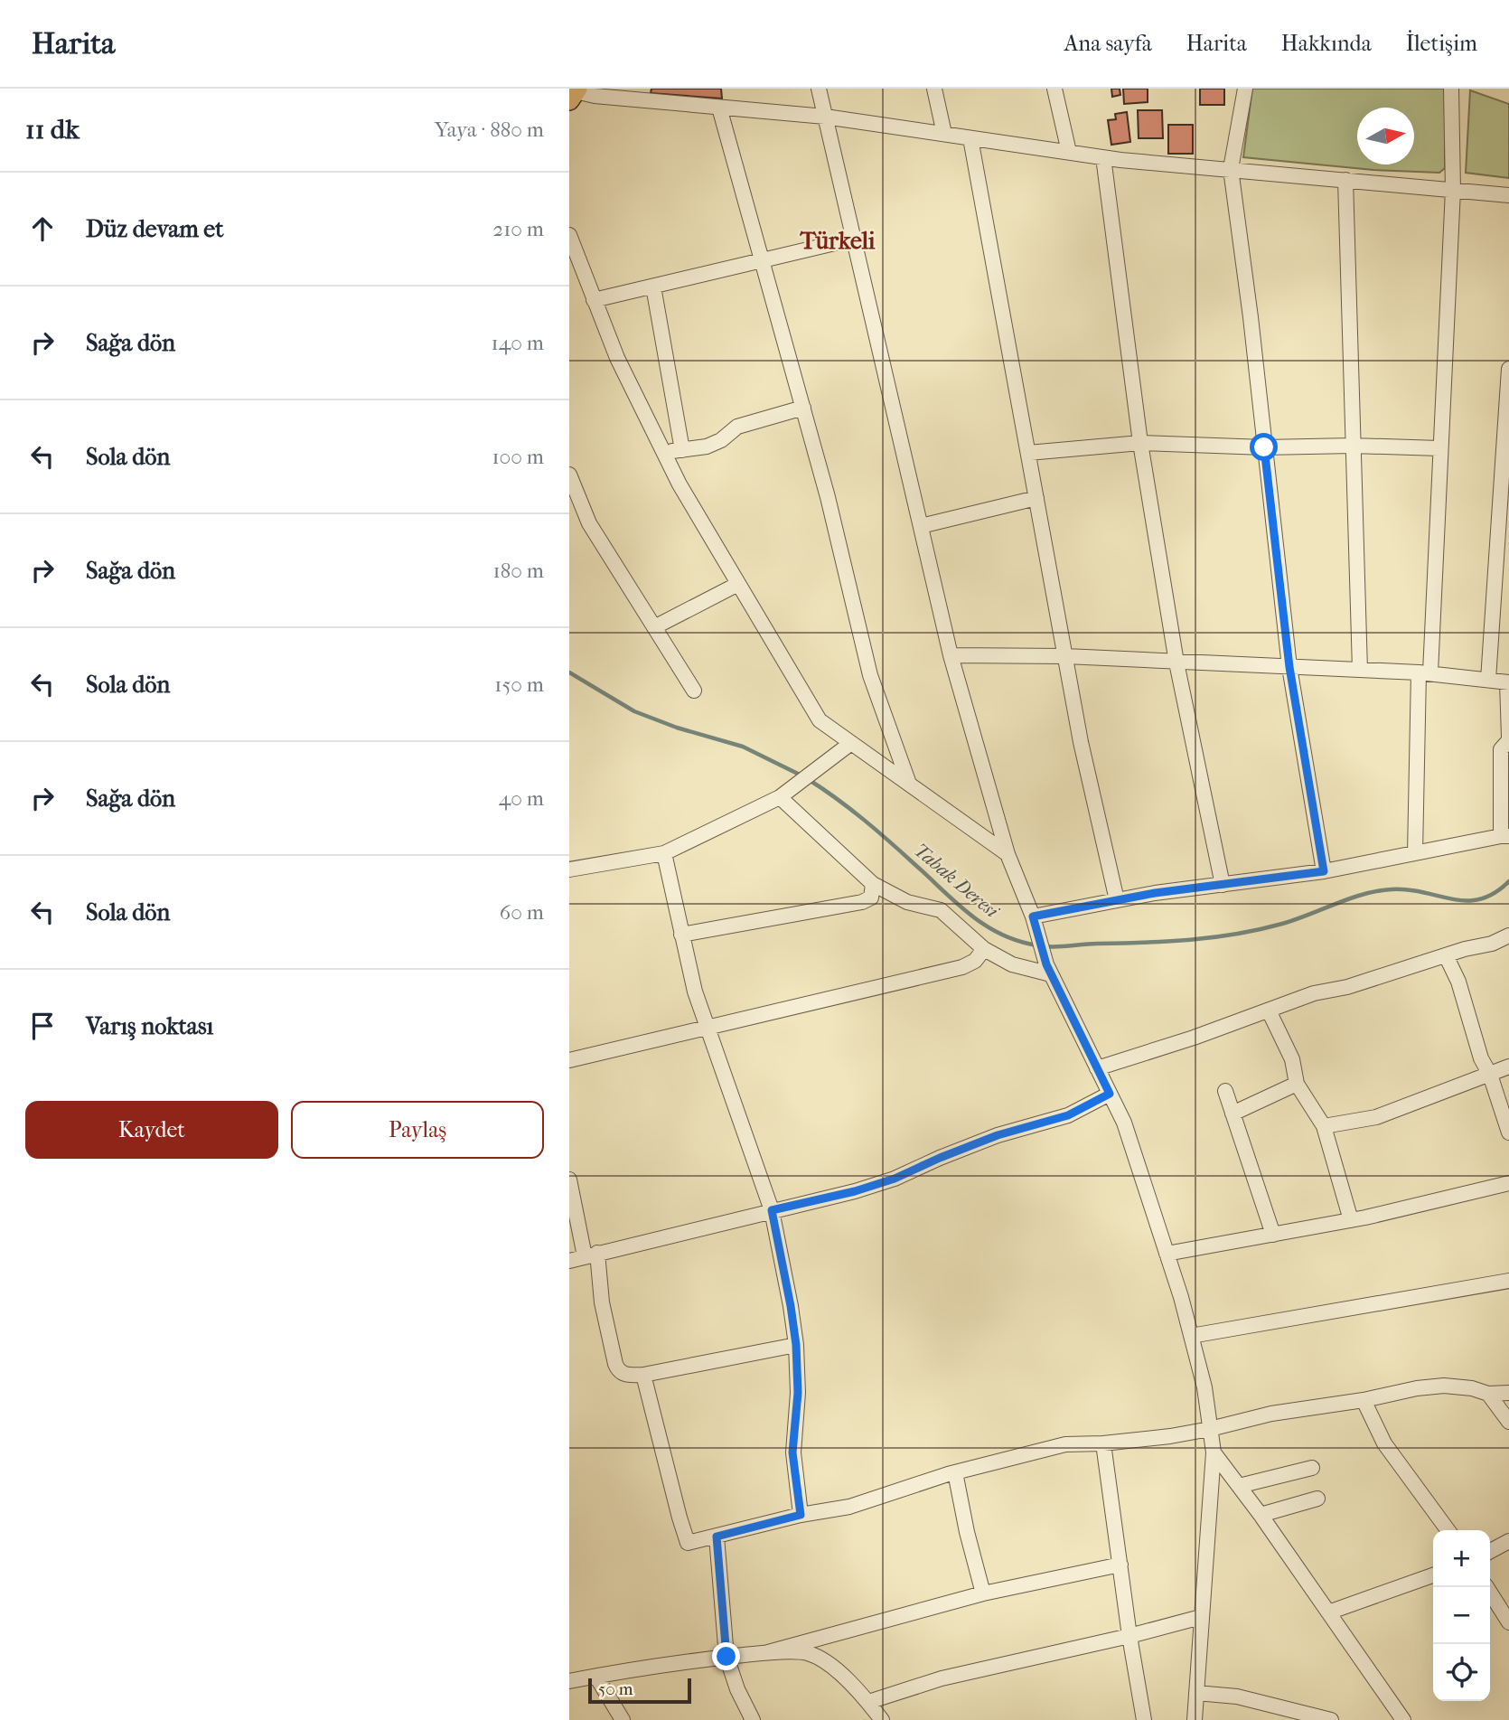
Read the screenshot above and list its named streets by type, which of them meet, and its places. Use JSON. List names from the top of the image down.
{
  "districts": ["Türkeli"],
  "water": ["Tabak Deresi"],
  "scale_bar": "50 m",
  "north": "right",
  "page": {
    "header": "Harita",
    "nav": [
      "Ana sayfa",
      "Harita",
      "Hakkında",
      "İletişim"
    ],
    "heading": ["11 dk", "Yaya · 880 m"],
    "list": [
      ["Düz devam et", "210 m"],
      ["Sağa dön", "140 m"],
      ["Sola dön", "100 m"],
      ["Sağa dön", "180 m"],
      ["Sola dön", "150 m"],
      ["Sağa dön", "40 m"],
      ["Sola dön", "60 m"],
      "Varış noktası"
    ],
    "buttons": ["Kaydet", "Paylaş"],
    "map_buttons": ["+", "−"],
    "scale": "50 m"
  }
}
